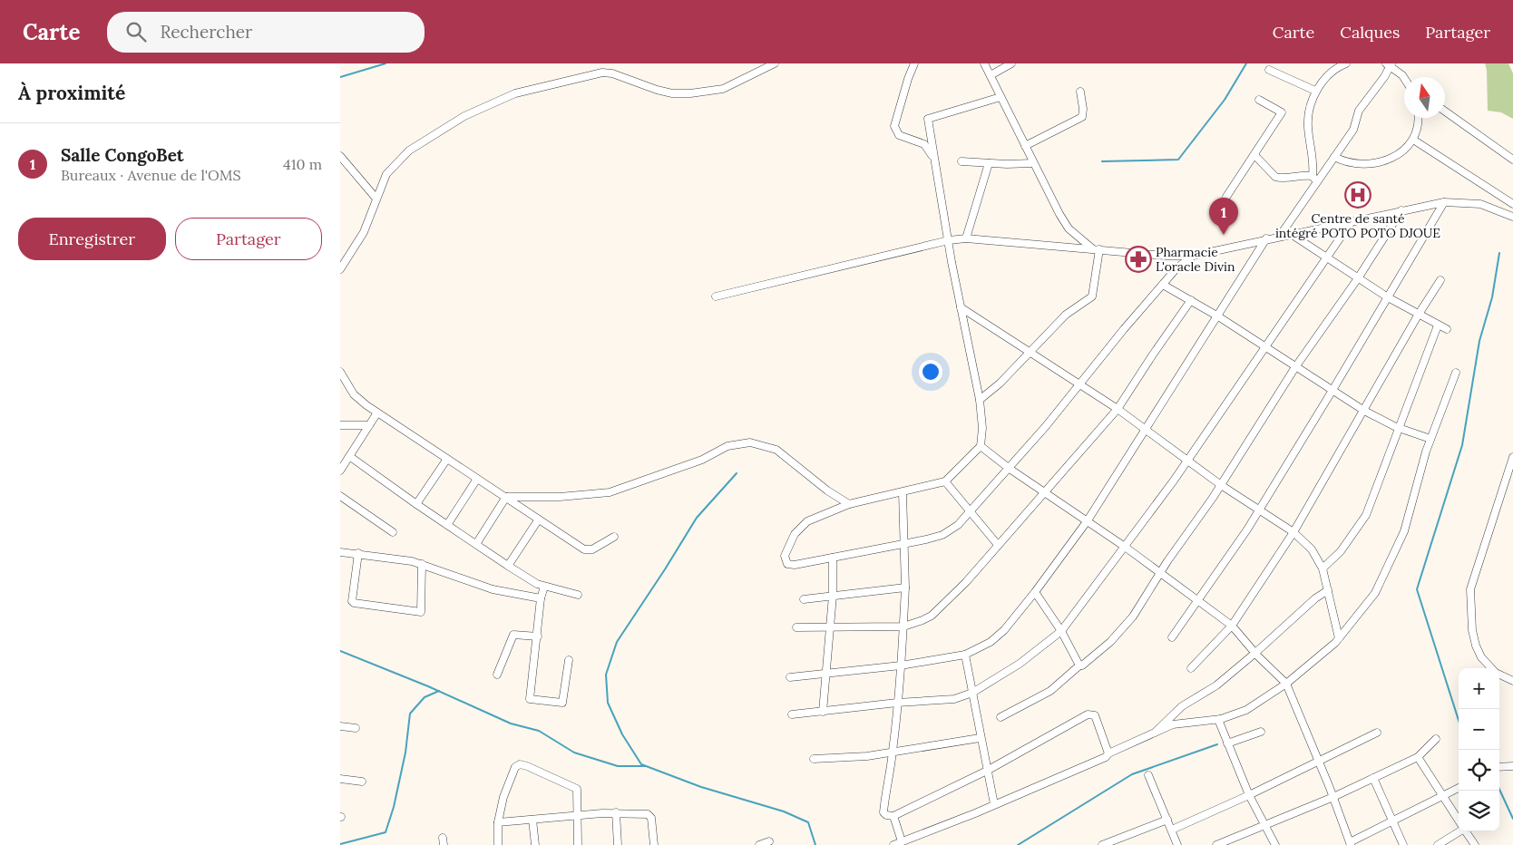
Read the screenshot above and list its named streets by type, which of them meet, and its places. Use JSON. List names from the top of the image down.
{
  "places": {
    "hospital": ["Centre de santé intégré POTO POTO DJOUE"],
    "pharmacy": ["Pharmacie L'oracle Divin"]
  },
  "north": "top",
  "page": {
    "header": "Carte",
    "search": "Rechercher",
    "nav": ["Carte", "Calques", "Partager"],
    "heading": "À proximité",
    "list": [
      {
        "mark": "1",
        "name": "Salle CongoBet",
        "note": "Bureaux · Avenue de l'OMS",
        "value": "410 m"
      }
    ],
    "pins": "1",
    "buttons": ["Enregistrer", "Partager"],
    "map_buttons": ["+", "−"]
  }
}
